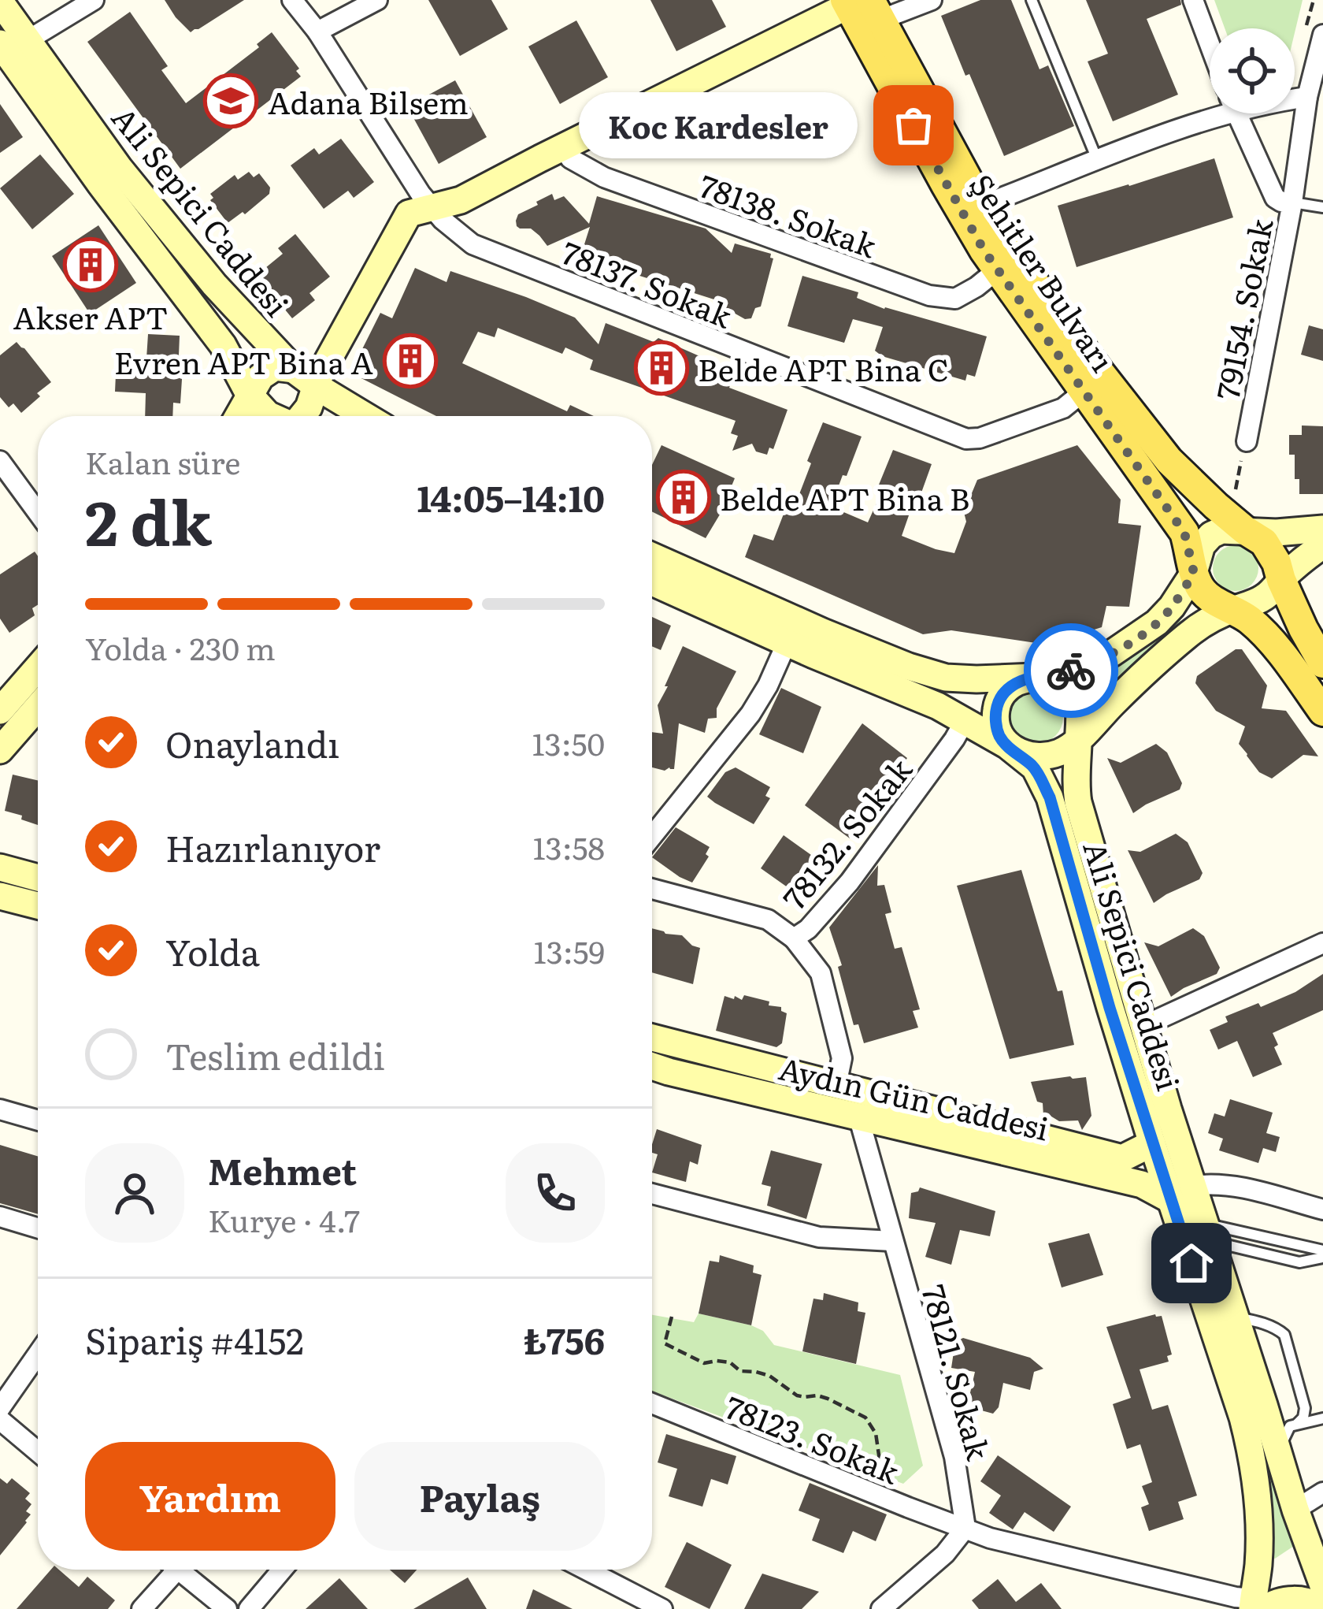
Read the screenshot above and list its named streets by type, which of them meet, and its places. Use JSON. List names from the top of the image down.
{
  "streets": {
    "main road": ["Ali Sepici Caddesi", "Şehitler Bulvarı", "Aydın Gün Caddesi"],
    "street": [
      "78138. Sokak",
      "78137. Sokak",
      "79154. Sokak",
      "78132. Sokak",
      "78121. Sokak",
      "78123. Sokak"
    ]
  },
  "crossings": [
    ["Ali Sepici Caddesi", "78132. Sokak"],
    ["Ali Sepici Caddesi", "Aydın Gün Caddesi"],
    ["Ali Sepici Caddesi", "78123. Sokak"],
    ["78138. Sokak", "Şehitler Bulvarı"],
    ["Şehitler Bulvarı", "78137. Sokak"],
    ["78132. Sokak", "Aydın Gün Caddesi"],
    ["Aydın Gün Caddesi", "78121. Sokak"],
    ["78121. Sokak", "78123. Sokak"]
  ],
  "places": {
    "school or university": ["Adana Bilsem"],
    "other": ["Koc Kardesler"],
    "building": [
      "Akser APT",
      "Evren APT Bina A",
      "Belde APT Bina C",
      "Belde APT Bina B"
    ]
  },
  "page": {
    "bubble": "Koc Kardesler",
    "heading": ["2 dk", "Kalan süre", "14:05–14:10"],
    "panel": [
      "Mehmet",
      "Kurye · 4.7",
      "Sipariş #4152",
      "₺756"
    ],
    "bar": "Yolda · 230 m",
    "list": [
      ["Onaylandı", "13:50"],
      ["Hazırlanıyor", "13:58"],
      ["Yolda", "13:59"],
      "Teslim edildi"
    ],
    "buttons": ["Yardım", "Paylaş"]
  }
}
